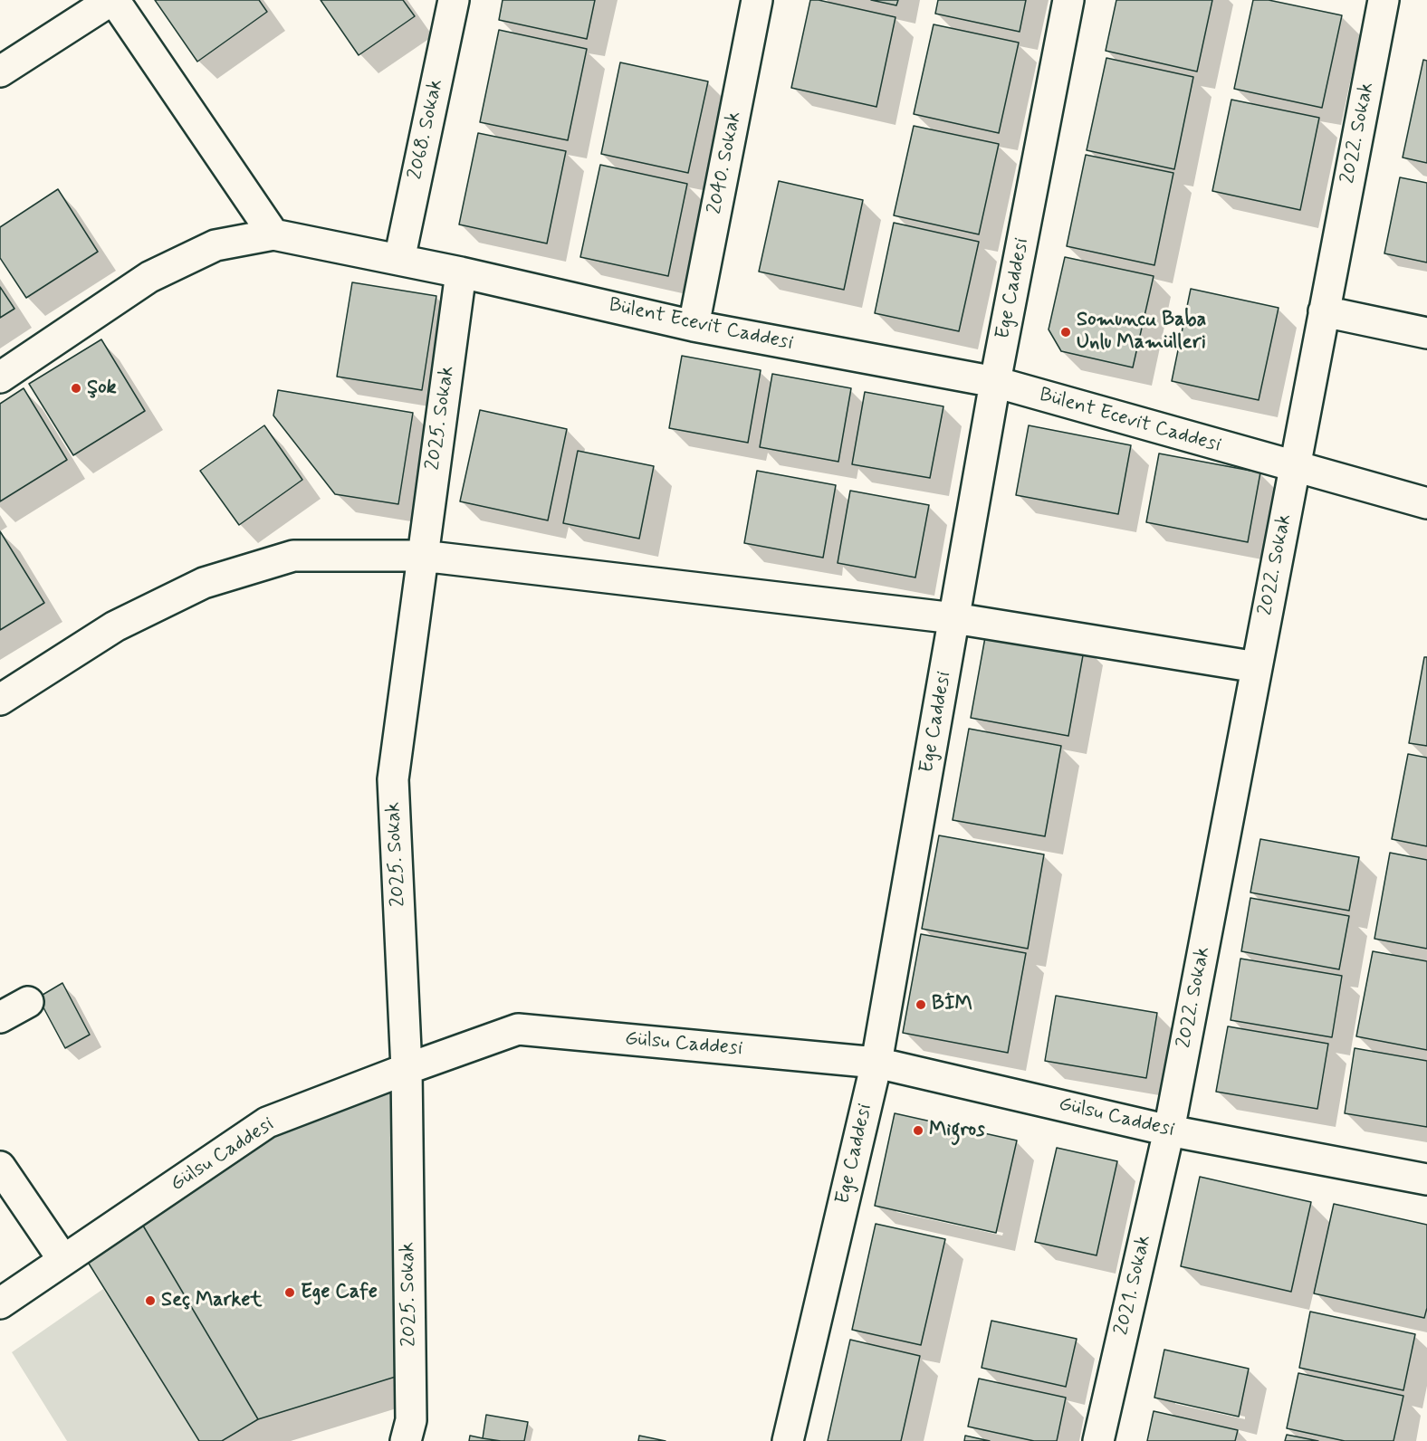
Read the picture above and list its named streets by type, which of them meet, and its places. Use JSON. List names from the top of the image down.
{
  "streets": {
    "street": [
      "2068. Sokak",
      "2022. Sokak",
      "2040. Sokak",
      "Ege Caddesi",
      "Bülent Ecevit Caddesi",
      "2025. Sokak",
      "Gülsu Caddesi",
      "2021. Sokak"
    ]
  },
  "crossings": [
    ["2068. Sokak", "Bülent Ecevit Caddesi"],
    ["2022. Sokak", "Bülent Ecevit Caddesi"],
    ["2022. Sokak", "Gülsu Caddesi"],
    ["2022. Sokak", "2021. Sokak"],
    ["2040. Sokak", "Bülent Ecevit Caddesi"],
    ["Ege Caddesi", "Bülent Ecevit Caddesi"],
    ["Ege Caddesi", "Gülsu Caddesi"],
    ["Bülent Ecevit Caddesi", "2025. Sokak"],
    ["2025. Sokak", "Gülsu Caddesi"],
    ["Gülsu Caddesi", "2021. Sokak"]
  ],
  "places": [
    "Somuncu Baba Unlu Mamülleri",
    "Şok",
    "BİM",
    "Migros",
    "Ege Cafe",
    "Seç Market"
  ]
}
